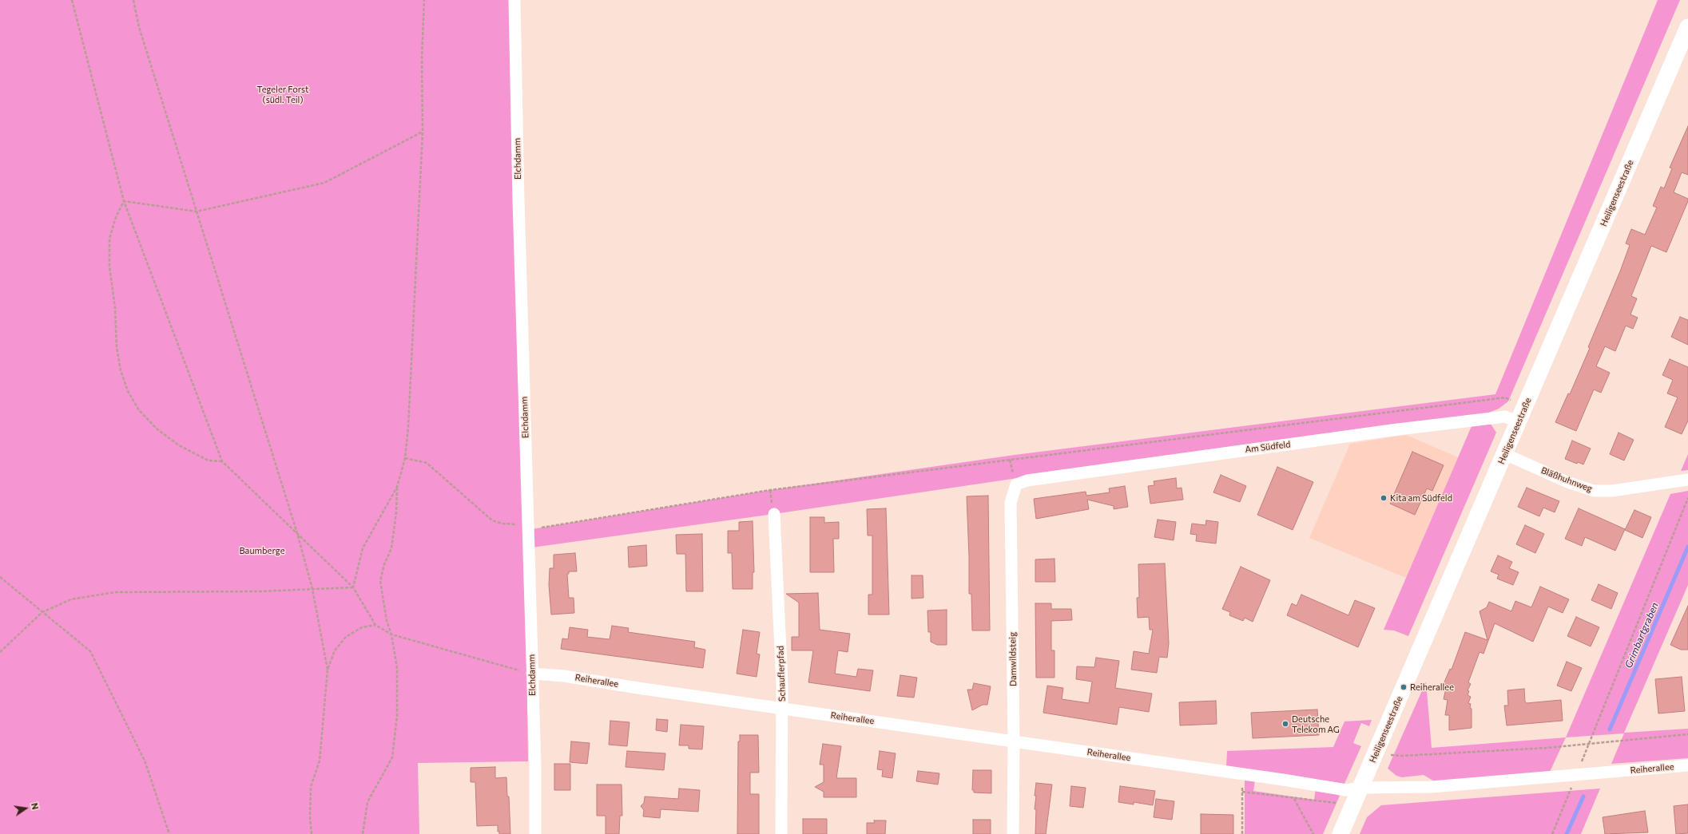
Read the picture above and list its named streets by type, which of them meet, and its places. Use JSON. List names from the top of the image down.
{
  "streets": {
    "main road": ["Heiligenseestraße"],
    "street": [
      "Elchdamm",
      "Am Südfeld",
      "Bläßhuhnweg",
      "Damwildsteig",
      "Schauflerpfad",
      "Reiherallee"
    ]
  },
  "crossings": [
    ["Elchdamm", "Reiherallee"],
    ["Heiligenseestraße", "Am Südfeld"],
    ["Heiligenseestraße", "Bläßhuhnweg"],
    ["Heiligenseestraße", "Reiherallee"],
    ["Am Südfeld", "Damwildsteig"],
    ["Damwildsteig", "Reiherallee"],
    ["Schauflerpfad", "Reiherallee"]
  ],
  "water": ["Grimbartgraben"],
  "parks": ["Tegeler Forst (südl. Teil)", "Baumberge"],
  "places": ["Kita am Südfeld", "Reiherallee", "Deutsche Telekom AG"],
  "north": "right"
}
